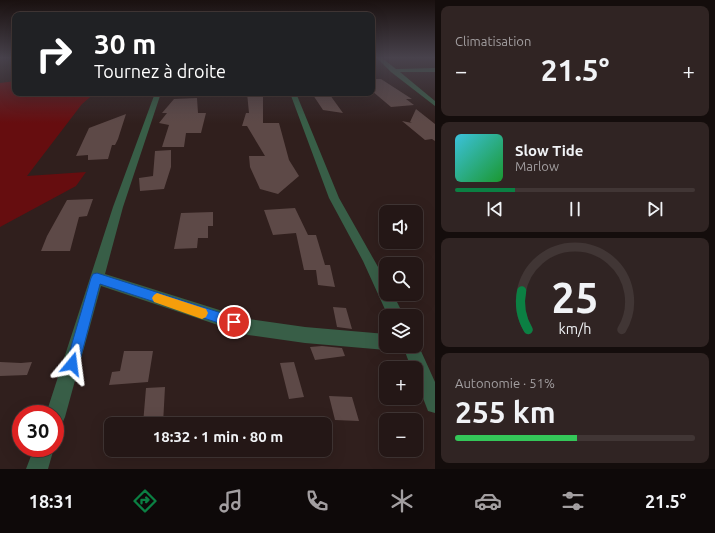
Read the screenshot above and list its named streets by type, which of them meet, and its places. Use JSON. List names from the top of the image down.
{
  "page": {
    "tile": [
      "Climatisation",
      ["Autonomie · 51%", "255 km"]
    ],
    "turn": ["30 m", "Tournez à droite"],
    "heat": ["−", "21.5°", "+"],
    "song": ["Slow Tide", "Marlow"],
    "map_buttons": ["+", "−"],
    "limit": "30",
    "trip": "18:32 · 1 min · 80 m",
    "tabs": ["18:31", "21.5°"],
    "gauge": ["25", "km/h"]
  }
}
